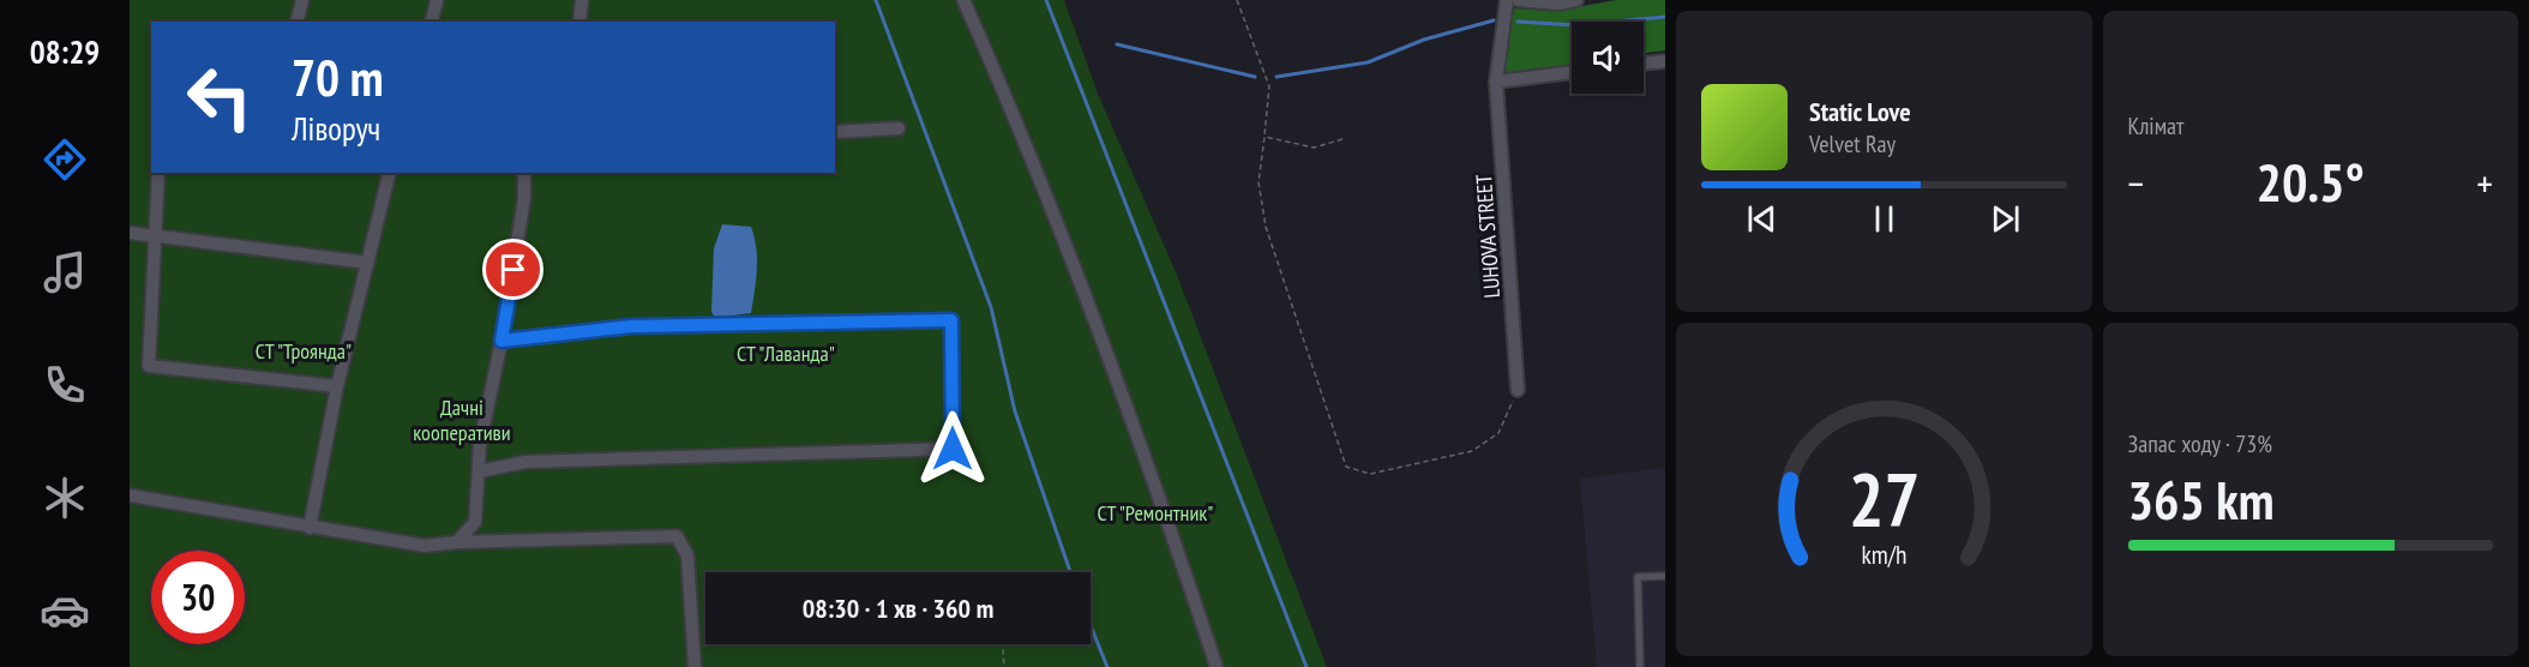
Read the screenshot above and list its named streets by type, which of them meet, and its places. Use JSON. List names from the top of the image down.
{
  "streets": {
    "street": ["LUHOVA STREET"]
  },
  "parks": [
    "СТ \"Троянда\"",
    "СТ \"Лаванда\"",
    "Дачні кооперативи",
    "СТ \"Ремонтник\""
  ],
  "page": {
    "tabs": "08:29",
    "tile": [
      "Клімат",
      ["Запас ходу · 73%", "365 km"]
    ],
    "turn": ["70 m", "Ліворуч"],
    "song": ["Static Love", "Velvet Ray"],
    "heat": ["−", "20.5°", "+"],
    "limit": "30",
    "trip": "08:30 · 1 хв · 360 m",
    "gauge": ["27", "km/h"]
  }
}
